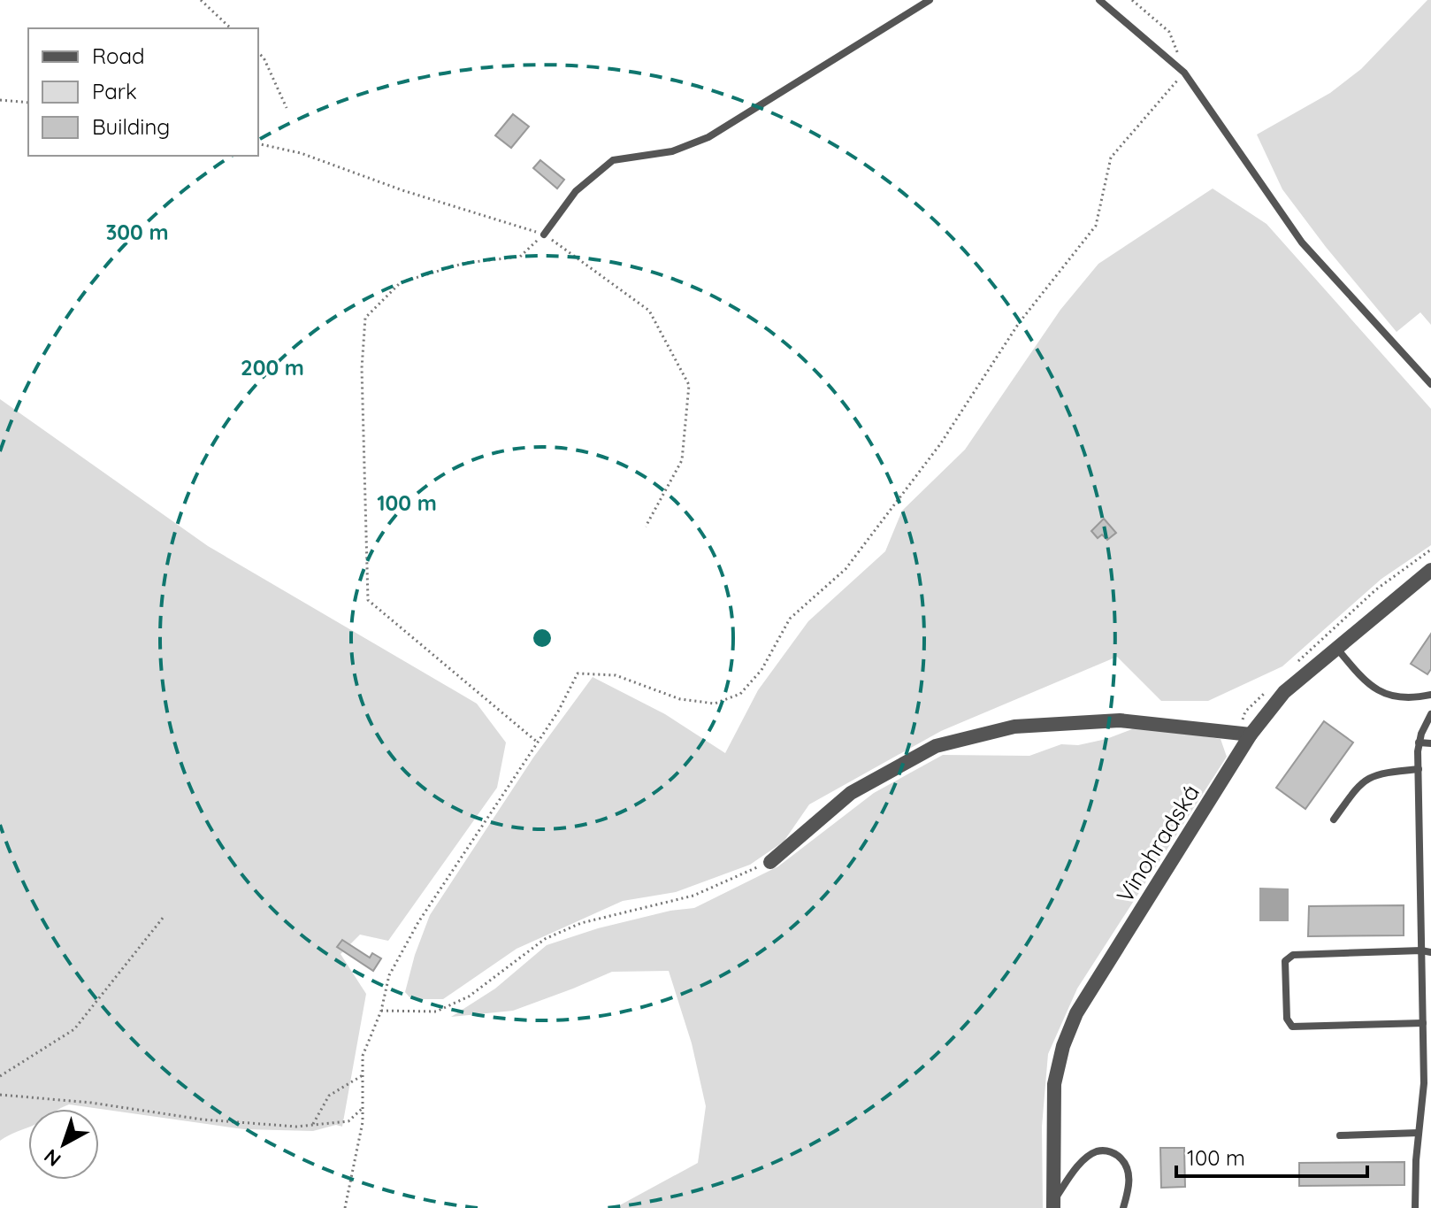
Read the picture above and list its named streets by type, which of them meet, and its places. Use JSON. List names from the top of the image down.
{
  "streets": {
    "street": ["Vinohradská"]
  },
  "legend": ["Road", "Park", "Building"],
  "scale_bar": "100 m",
  "north": "bottom left",
  "rings": ["300 m", "200 m", "100 m"]
}
